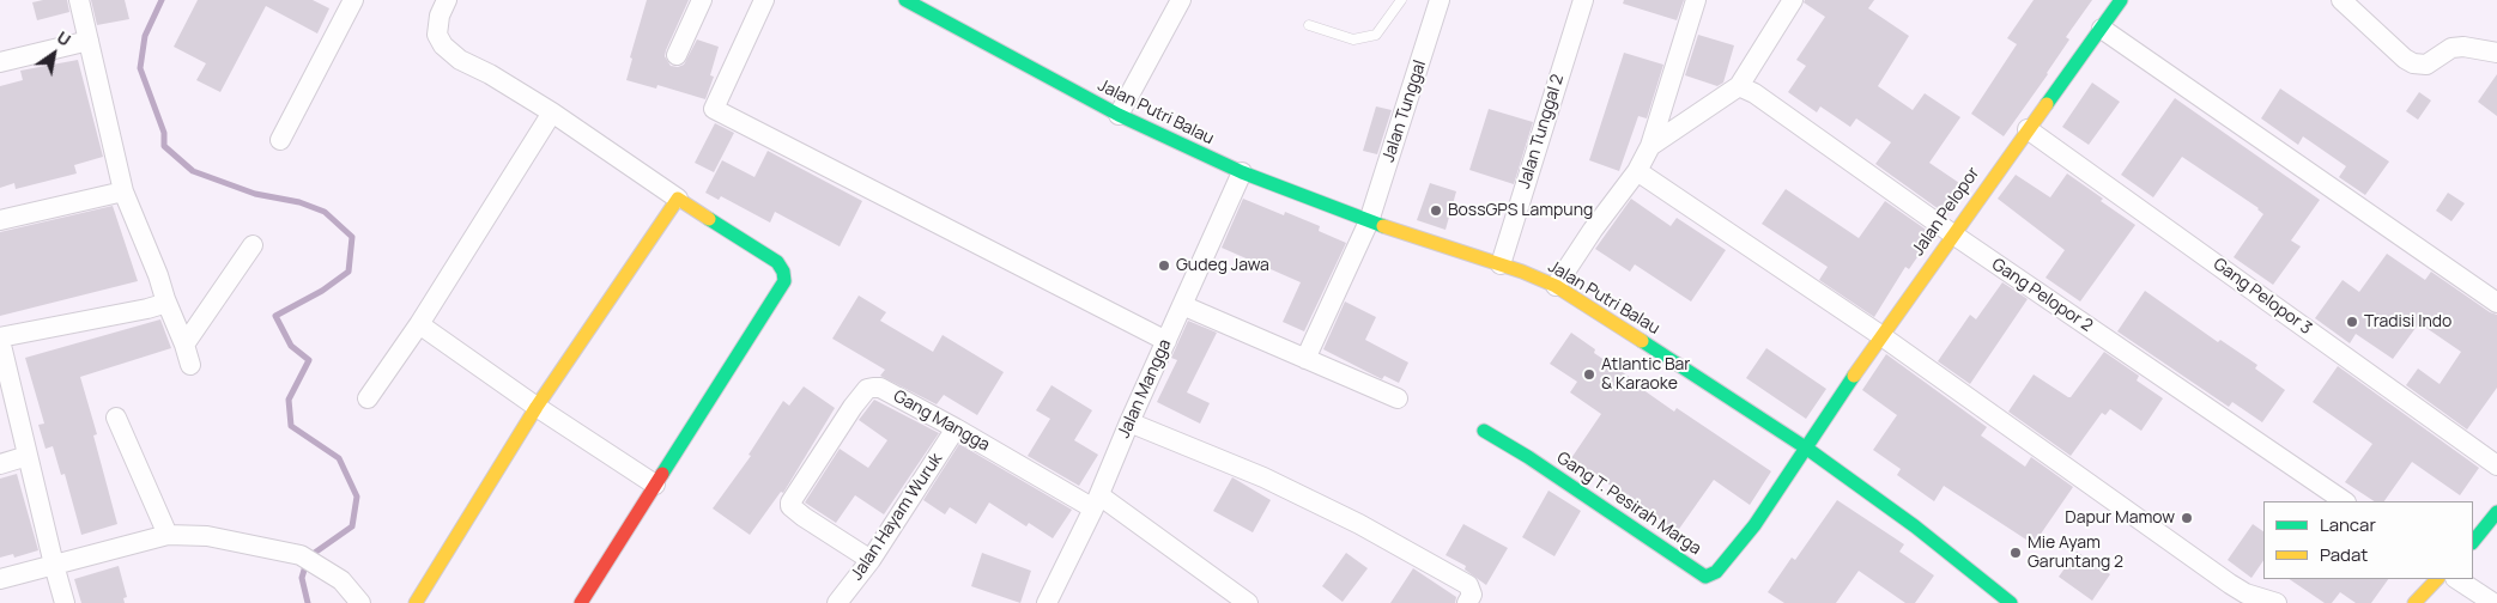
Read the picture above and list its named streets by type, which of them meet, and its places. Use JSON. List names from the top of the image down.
{
  "streets": {
    "street": [
      "Jalan Tunggal",
      "Jalan Putri Balau",
      "Jalan Tunggal 2",
      "Jalan Pelopor",
      "Gang Pelopor 2",
      "Gang Pelopor 3",
      "Jalan Mangga",
      "Gang Mangga",
      "Gang T. Pesirah Marga",
      "Jalan Hayam Wuruk"
    ]
  },
  "crossings": [
    ["Jalan Tunggal", "Jalan Putri Balau"],
    ["Jalan Putri Balau", "Jalan Tunggal 2"],
    ["Jalan Putri Balau", "Jalan Pelopor"],
    ["Jalan Putri Balau", "Jalan Mangga"],
    ["Jalan Putri Balau", "Gang T. Pesirah Marga"],
    ["Jalan Pelopor", "Gang Pelopor 2"],
    ["Jalan Pelopor", "Gang Pelopor 3"],
    ["Jalan Pelopor", "Gang T. Pesirah Marga"],
    ["Jalan Mangga", "Gang Mangga"],
    ["Gang Mangga", "Jalan Hayam Wuruk"]
  ],
  "places": [
    "BossGPS Lampung",
    "Gudeg Jawa",
    "Tradisi Indo",
    "Atlantic Bar & Karaoke",
    "Dapur Mamow",
    "Mie Ayam Garuntang 2"
  ],
  "legend": ["Lancar", "Padat"],
  "north": "top right"
}
